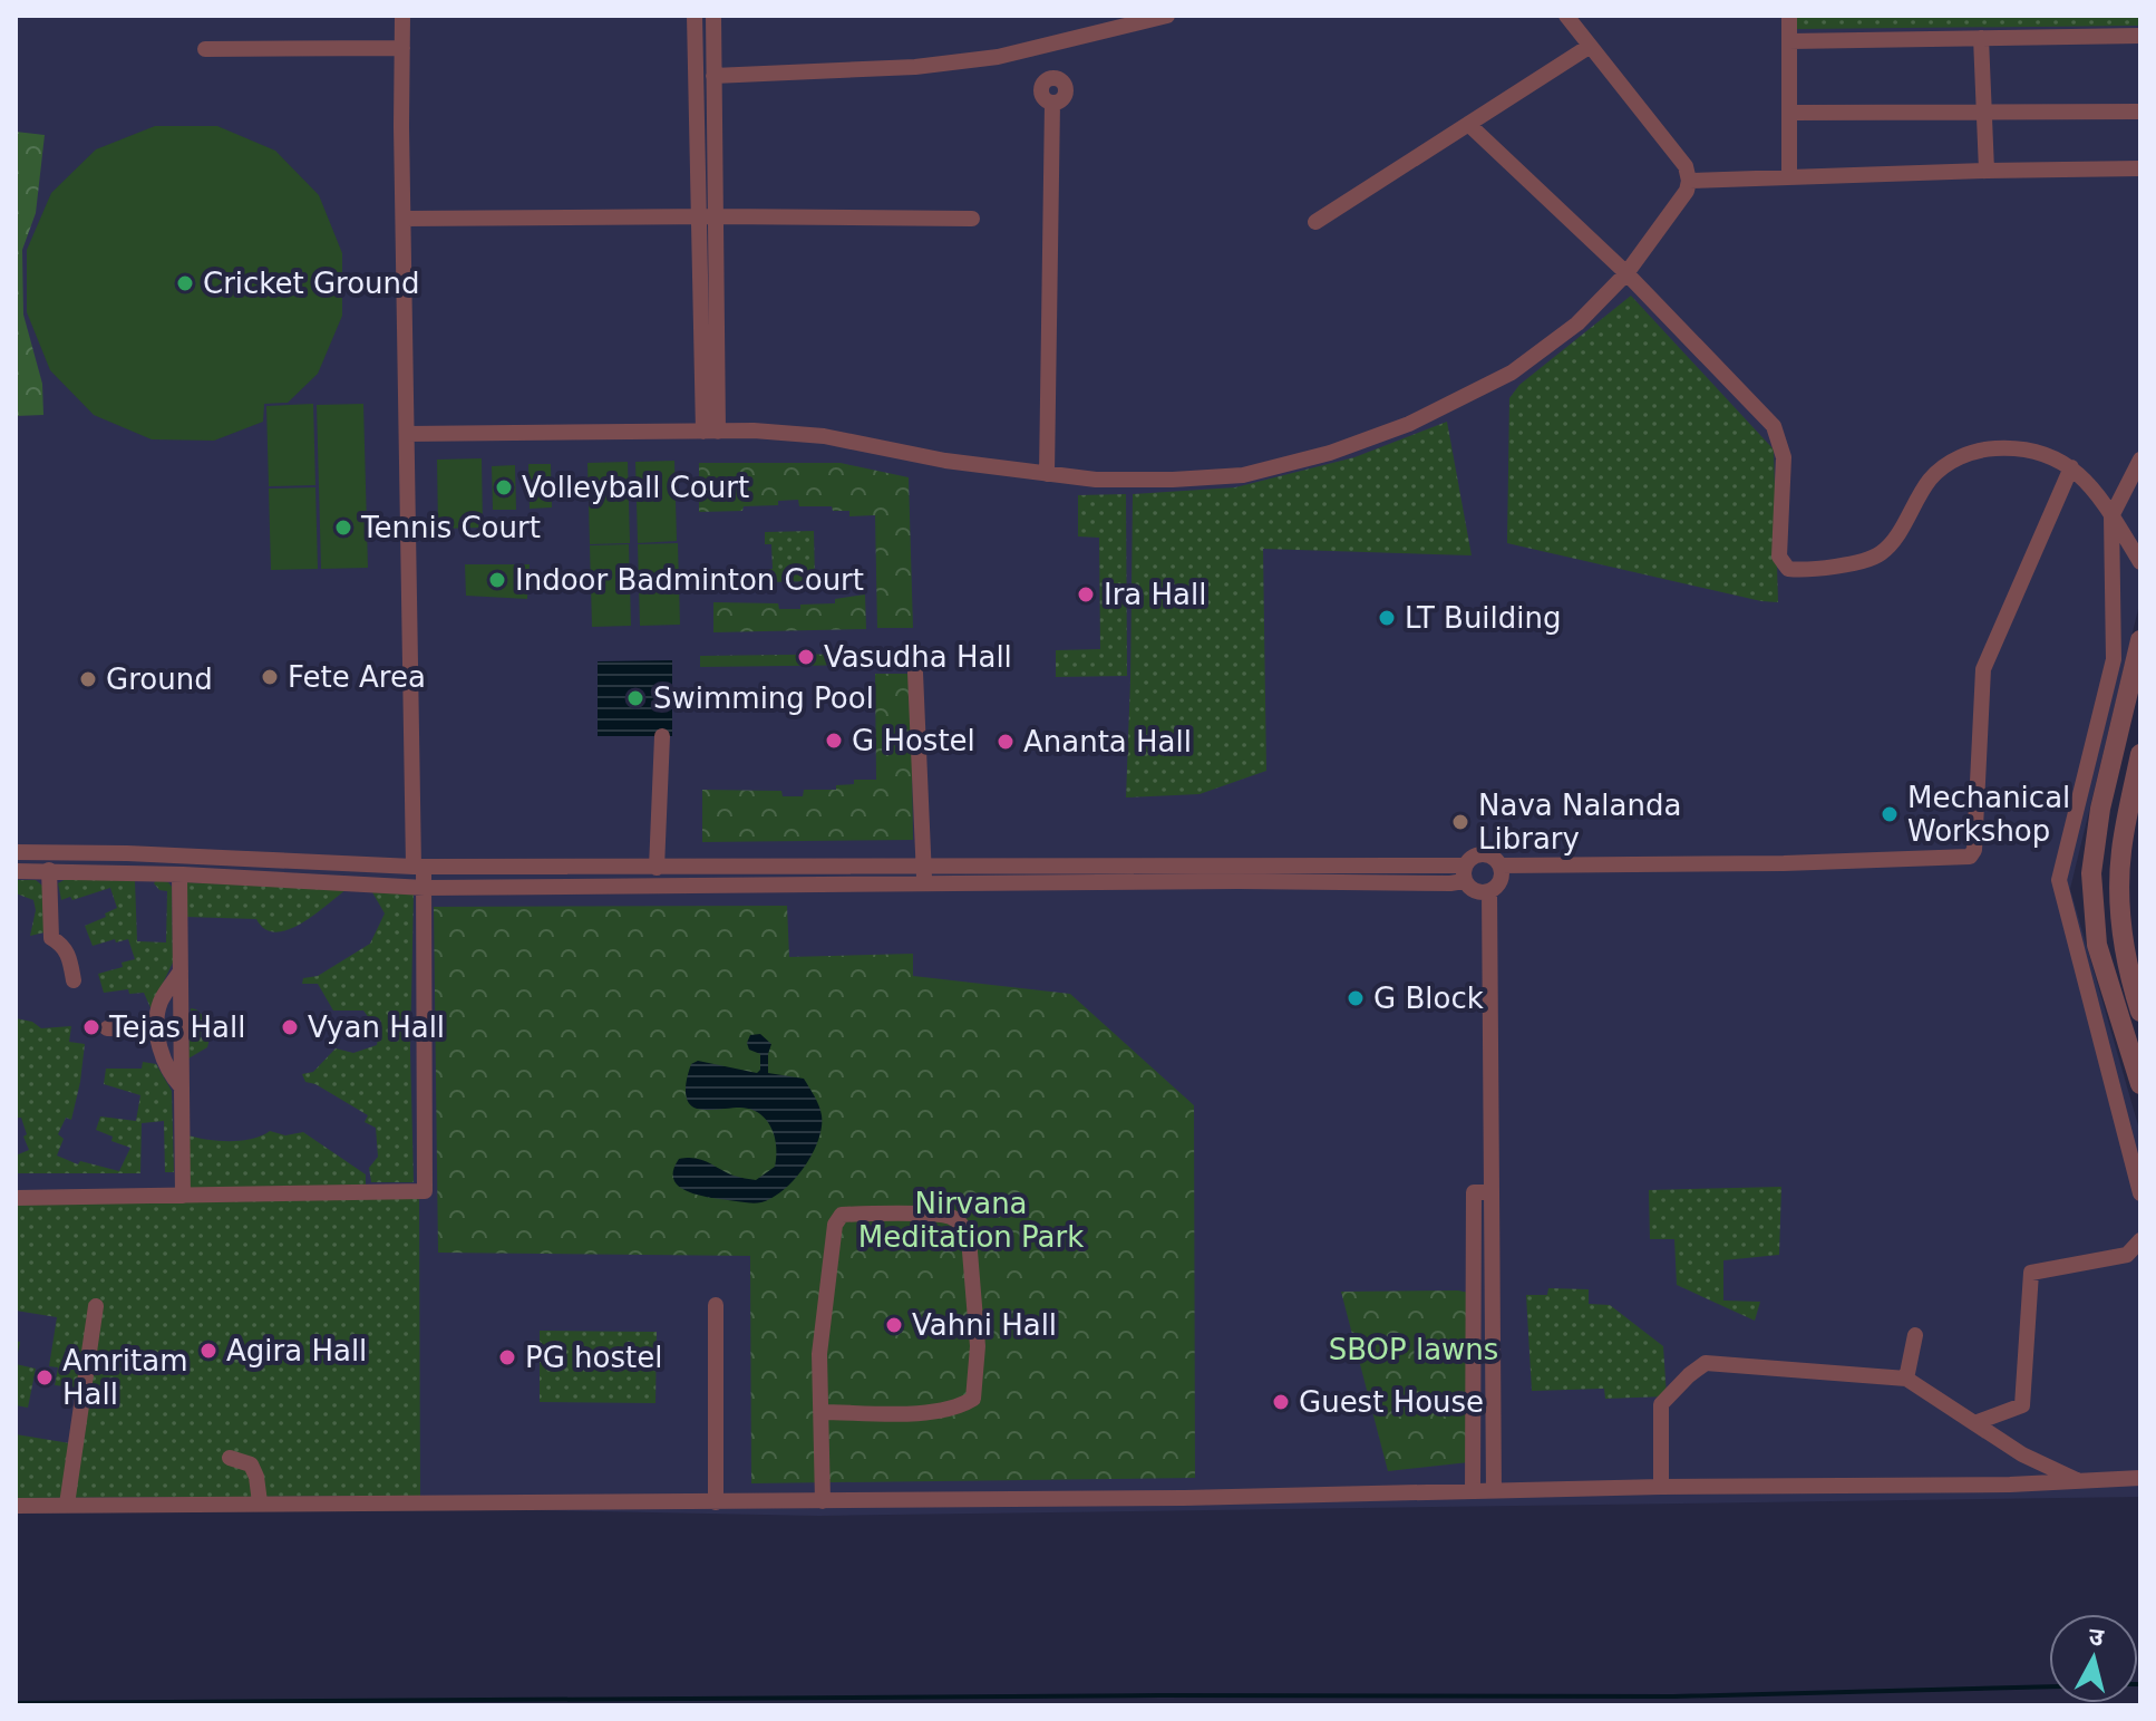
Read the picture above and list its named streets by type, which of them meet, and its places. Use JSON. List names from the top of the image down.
{
  "parks": ["Nirvana Meditation Park", "SBOP lawns"],
  "places": [
    "Cricket Ground",
    "Volleyball Court",
    "Tennis Court",
    "Indoor Badminton Court",
    "Ira Hall",
    "LT Building",
    "Vasudha Hall",
    "Fete Area",
    "Ground",
    "Swimming Pool",
    "G Hostel",
    "Ananta Hall",
    "Mechanical Workshop",
    "Nava Nalanda Library",
    "G Block",
    "Tejas Hall",
    "Vyan Hall",
    "Vahni Hall",
    "Agira Hall",
    "PG hostel",
    "Amritam Hall",
    "Guest House"
  ],
  "north": "top"
}
